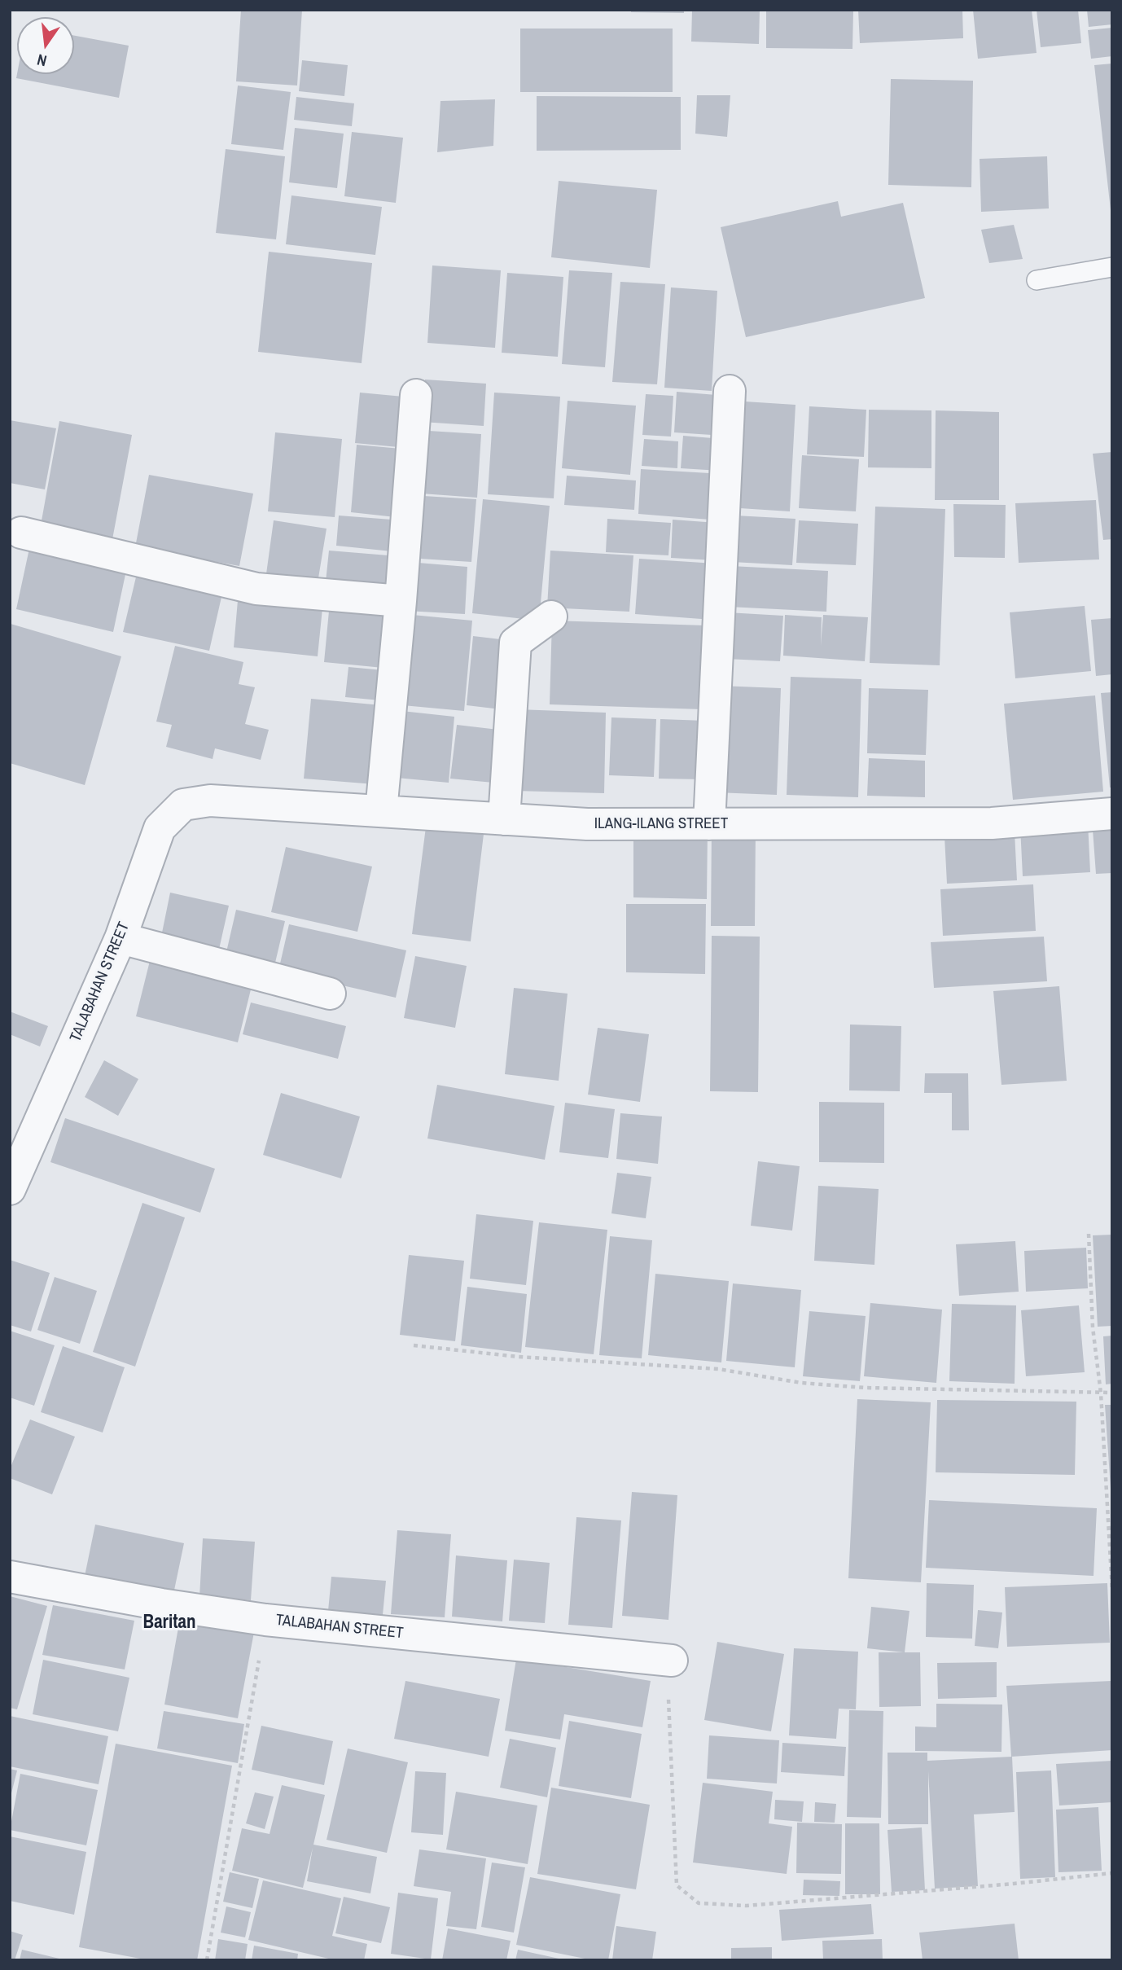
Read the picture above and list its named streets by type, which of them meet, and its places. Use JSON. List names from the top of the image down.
{
  "streets": {
    "street": ["ILANG-ILANG STREET", "TALABAHAN STREET"]
  },
  "crossings": [
    ["ILANG-ILANG STREET", "TALABAHAN STREET"]
  ],
  "districts": ["Baritan"],
  "north": "bottom"
}
